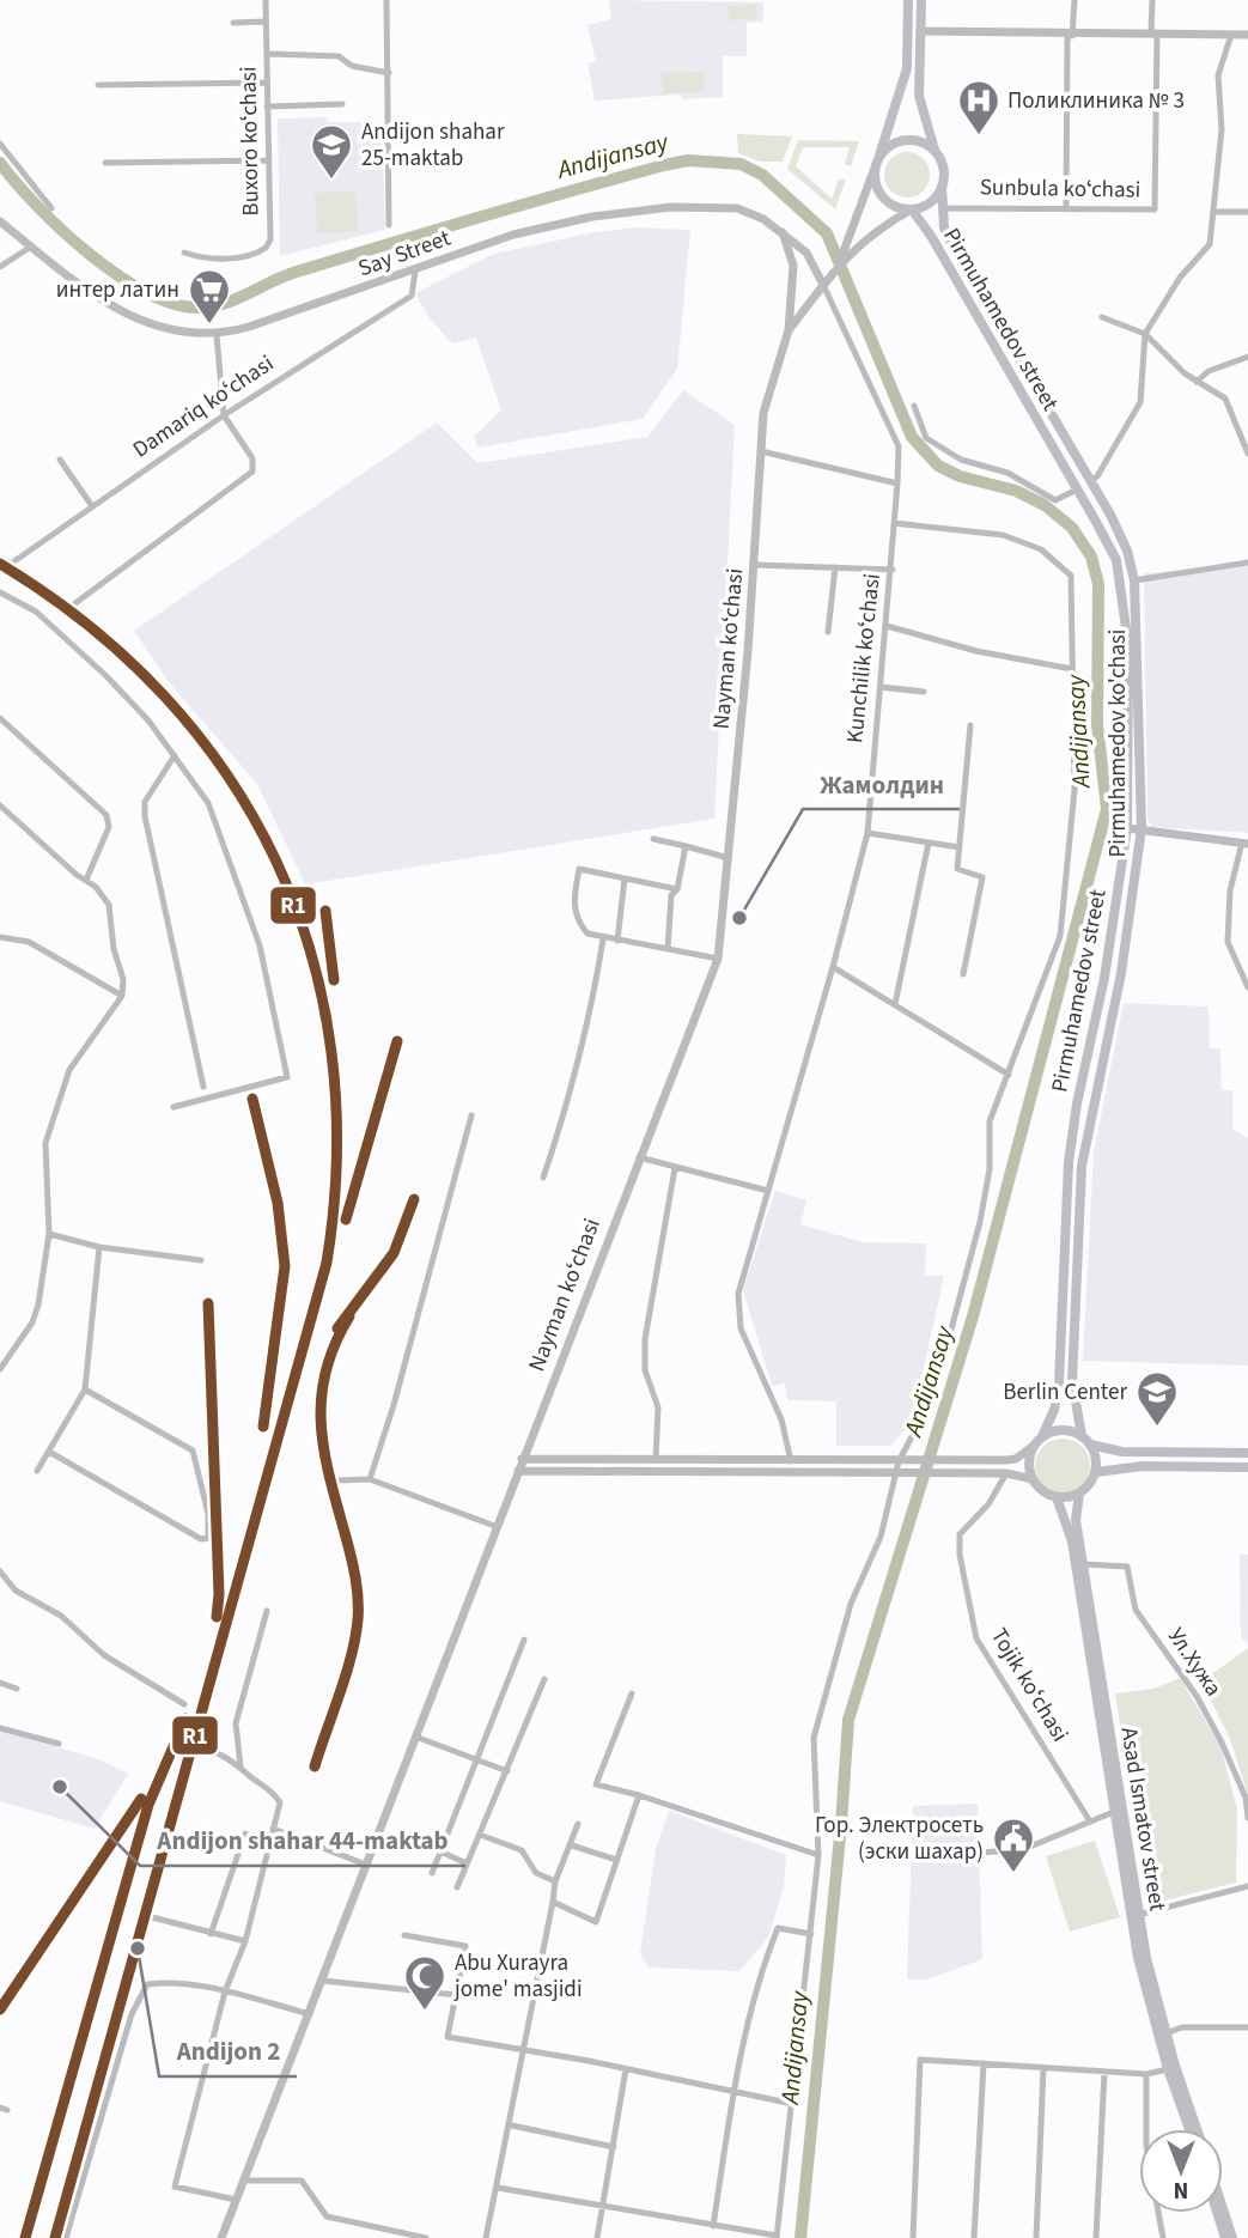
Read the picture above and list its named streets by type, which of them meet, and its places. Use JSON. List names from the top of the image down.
{
  "streets": {
    "main road": [
      "Say Street",
      "Pirmuhamedov street",
      "Nayman koʻchasi",
      "Pirmuhamedov ko'chasi",
      "Asad Ismatov street"
    ],
    "street": [
      "Buxoro koʻchasi",
      "Sunbula koʻchasi",
      "Damariq koʻchasi",
      "Kunchilik koʻchasi",
      "Ул.Хужа",
      "Tojik koʻchasi"
    ]
  },
  "crossings": [
    ["Sunbula koʻchasi", "Pirmuhamedov street"],
    ["Sunbula koʻchasi", "Pirmuhamedov ko'chasi"],
    ["Say Street", "Damariq koʻchasi"],
    ["Say Street", "Kunchilik koʻchasi"],
    ["Pirmuhamedov street", "Pirmuhamedov ko'chasi"],
    ["Pirmuhamedov ko'chasi", "Asad Ismatov street"],
    ["Ул.Хужа", "Asad Ismatov street"]
  ],
  "water": ["Andijansay"],
  "places": {
    "hospital": ["Поликлиника № 3"],
    "school or university": ["Andijon shahar 25-maktab", "Berlin Center"],
    "supermarket": ["интер латин"],
    "other": ["Жамолдин", "Andijon shahar 44-maktab", "Andijon 2"],
    "public building": ["Гор. Электросеть (эски шахар)"],
    "mosque": ["Abu Xurayra jome' masjidi"]
  },
  "lines": ["transit line R1"],
  "north": "bottom"
}
